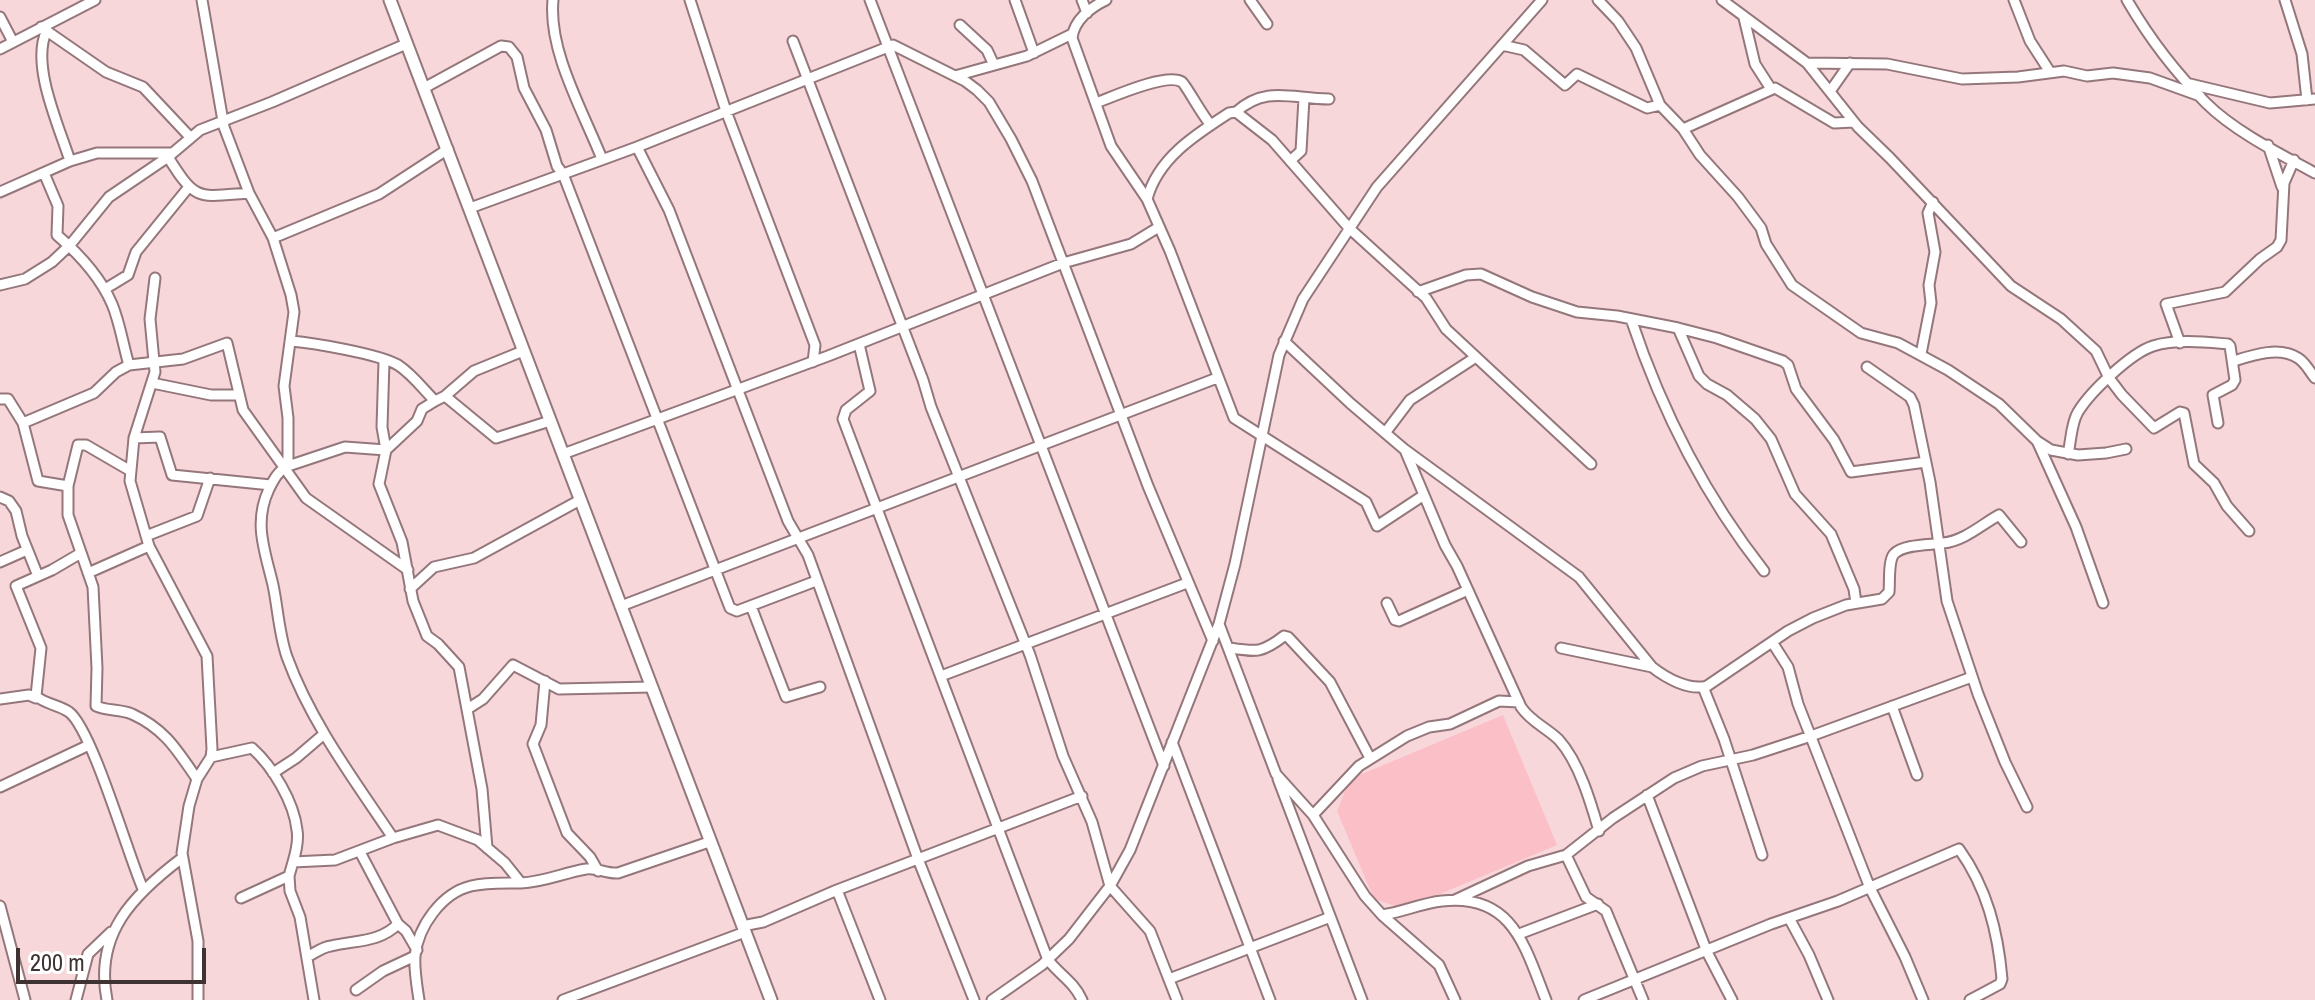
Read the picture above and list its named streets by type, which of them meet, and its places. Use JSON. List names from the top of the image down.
{
  "scale_bar": "200 m"
}
